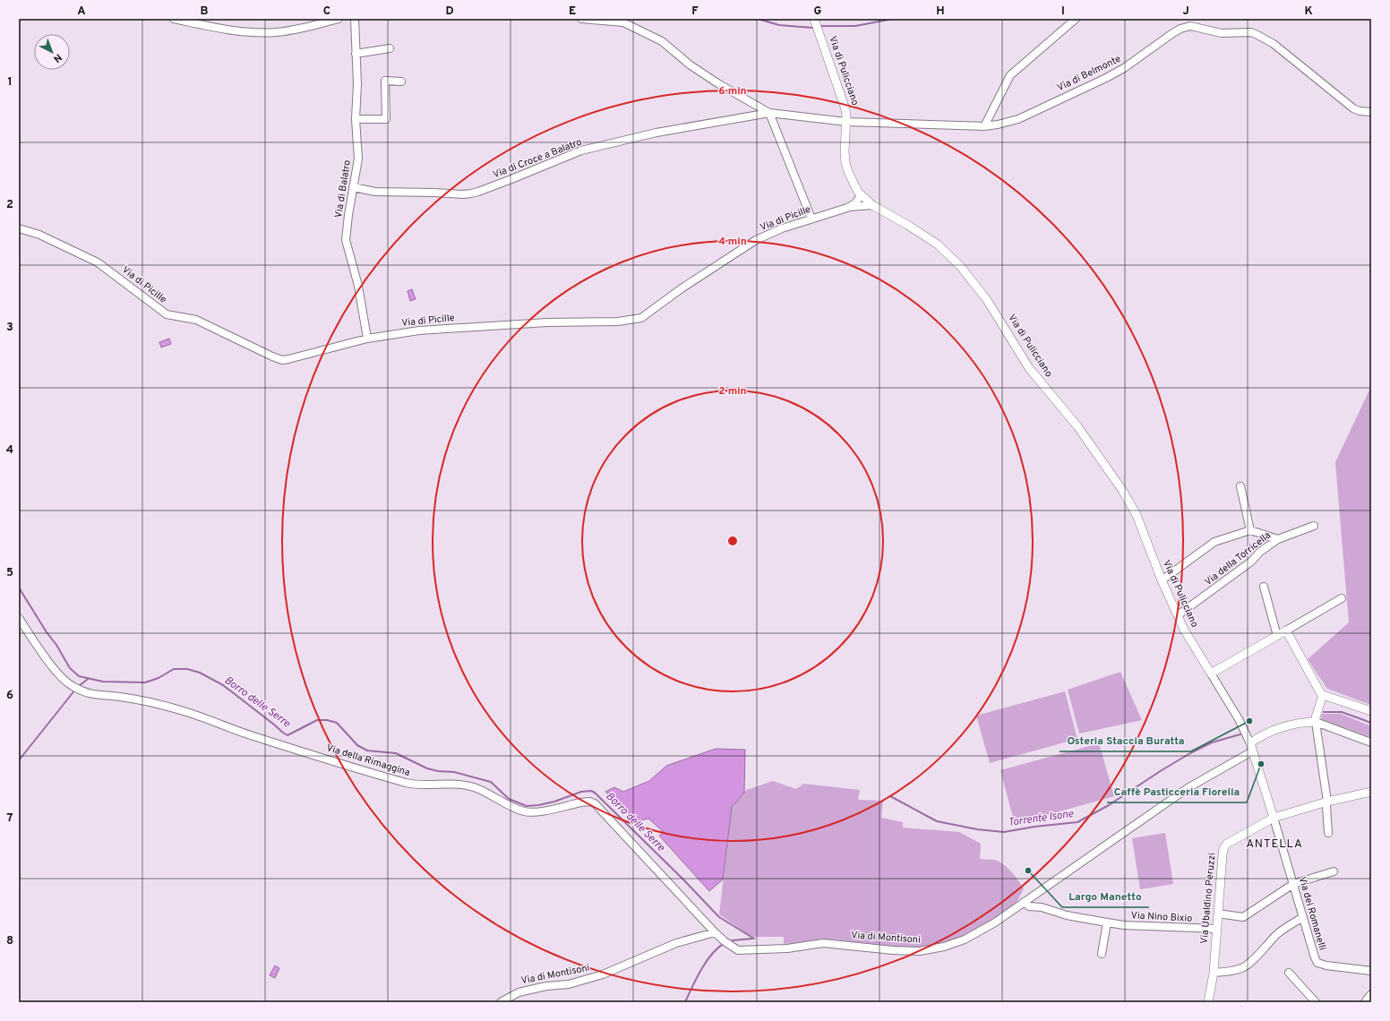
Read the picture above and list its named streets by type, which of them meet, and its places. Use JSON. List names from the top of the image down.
{
  "streets": {
    "street": [
      "Via di Pulicciano",
      "Via di Belmonte",
      "Via di Croce a Balatro",
      "Via di Balatro",
      "Via di Picille",
      "Via della Torricella",
      "Via della Rimaggina",
      "Via Ubaldino Peruzzi",
      "Via dei Romanelli",
      "Via Nino Bixio",
      "Via di Montisoni"
    ]
  },
  "crossings": [
    ["Via di Pulicciano", "Via di Belmonte"],
    ["Via di Pulicciano", "Via di Picille"],
    ["Via di Pulicciano", "Via della Torricella"],
    ["Via di Pulicciano", "Via di Montisoni"],
    ["Via di Belmonte", "Via di Croce a Balatro"],
    ["Via di Croce a Balatro", "Via di Balatro"],
    ["Via di Balatro", "Via di Picille"],
    ["Via della Rimaggina", "Via di Montisoni"],
    ["Via Ubaldino Peruzzi", "Via dei Romanelli"],
    ["Via Ubaldino Peruzzi", "Via Nino Bixio"],
    ["Via Nino Bixio", "Via di Montisoni"]
  ],
  "districts": ["ANTELLA"],
  "water": ["Borro delle Serre", "Torrente Isone"],
  "places": ["Osteria Staccia Buratta", "Caffè Pasticceria Fiorella", "Largo Manetto"],
  "north": "bottom right",
  "grid": {
    "columns": [
      "A",
      "B",
      "C",
      "D",
      "E",
      "F",
      "G",
      "H",
      "I",
      "J",
      "K"
    ],
    "rows": [
      "1",
      "2",
      "3",
      "4",
      "5",
      "6",
      "7",
      "8"
    ]
  },
  "rings": ["6 min", "4 min", "2 min"]
}
